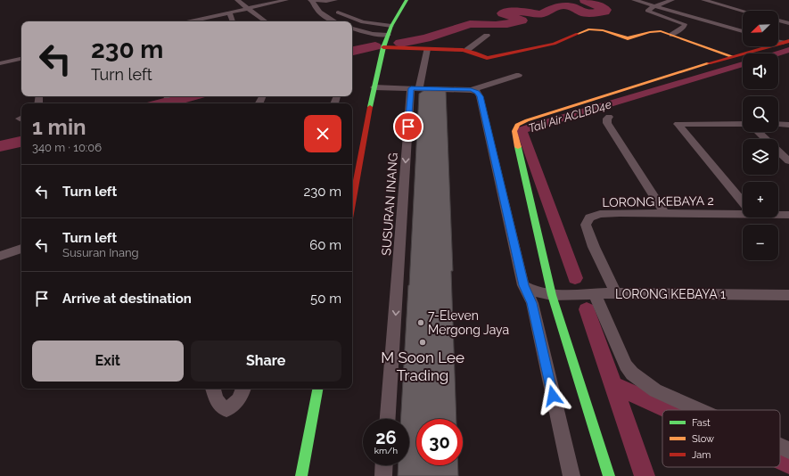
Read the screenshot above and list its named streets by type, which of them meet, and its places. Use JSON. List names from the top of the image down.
{
  "streets": {
    "street": ["LORONG KEBAYA 2", "SUSURAN INANG", "LORONG KEBAYA 1"]
  },
  "crossings": [
    ["LORONG KEBAYA 2", "LORONG KEBAYA 1"]
  ],
  "water": ["Tali Air ACLBD4e"],
  "places": ["7-Eleven Mergong Jaya", "M Soon Lee Trading"],
  "legend": ["Fast", "Slow", "Jam"],
  "north": "bottom left",
  "page": {
    "map_buttons": ["+", "−"],
    "turn": ["230 m", "Turn left"],
    "heading": ["1 min", "340 m · 10:06"],
    "list": [
      {
        "name": "Turn left",
        "value": "230 m"
      },
      {
        "name": "Turn left",
        "note": "Susuran Inang",
        "value": "60 m"
      },
      {
        "name": "Arrive at destination",
        "value": "50 m"
      }
    ],
    "buttons": ["Exit", "Share"],
    "speed": "26 km/h",
    "limit": "30"
  }
}
